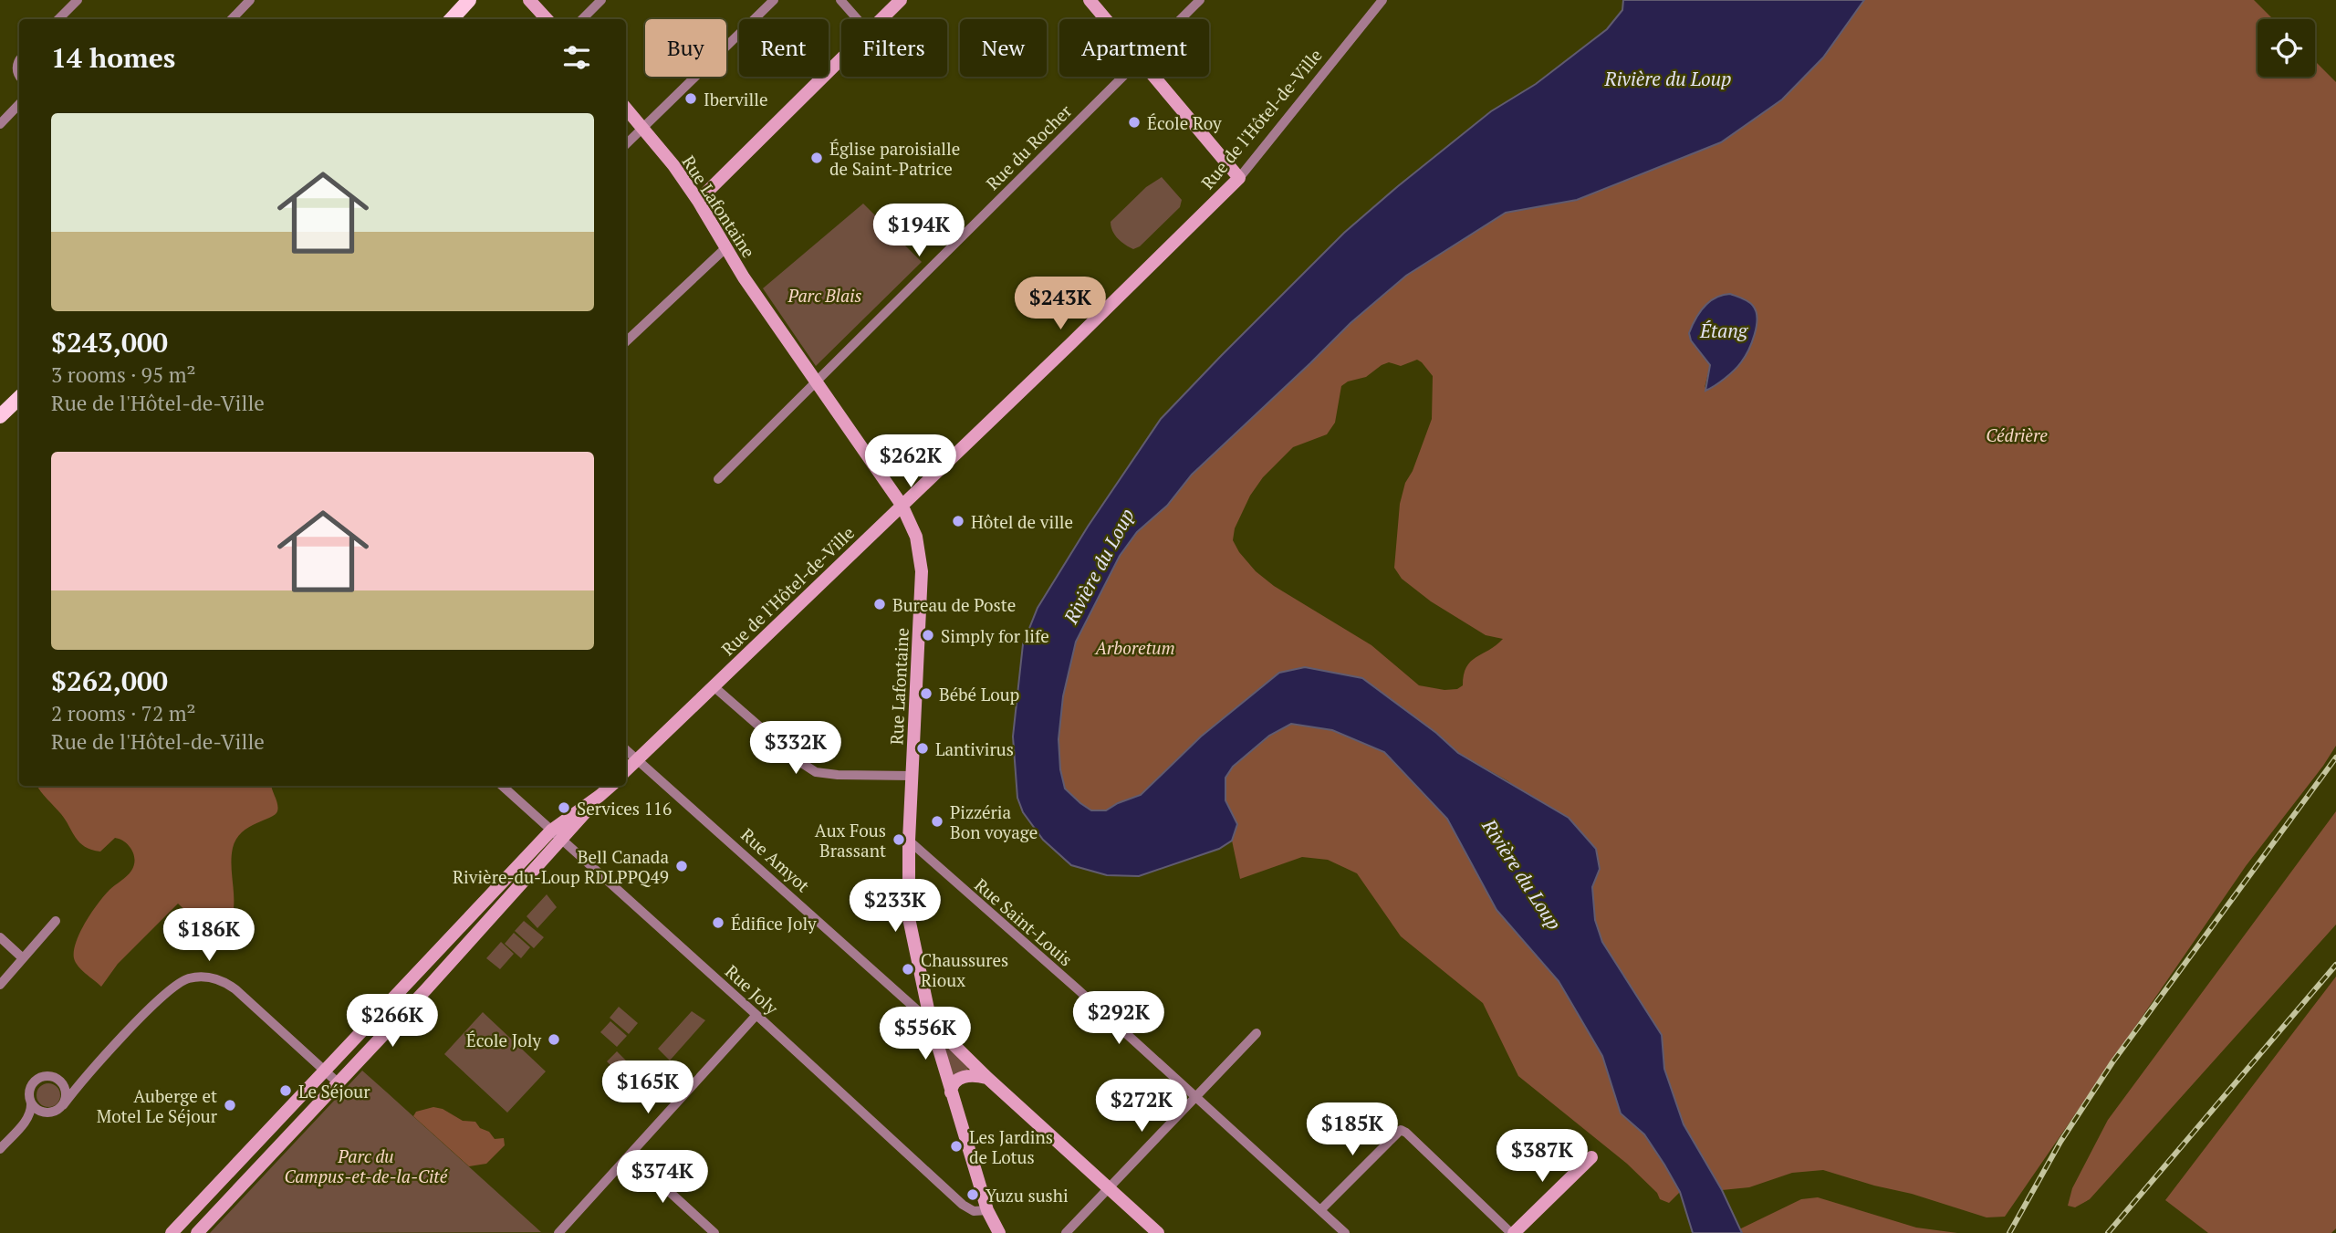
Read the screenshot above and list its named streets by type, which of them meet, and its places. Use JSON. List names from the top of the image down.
{
  "streets": {
    "main road": ["Rue de l'Hôtel-de-Ville", "Rue Lafontaine", "Rue Amyot"],
    "street": ["Rue du Rocher", "Rue Saint-Louis", "Rue Joly"]
  },
  "crossings": [
    ["Rue de l'Hôtel-de-Ville", "Rue Lafontaine"],
    ["Rue de l'Hôtel-de-Ville", "Rue Amyot"],
    ["Rue du Rocher", "Rue Lafontaine"],
    ["Rue Lafontaine", "Rue Amyot"],
    ["Rue Lafontaine", "Rue Saint-Louis"],
    ["Rue Lafontaine", "Rue Joly"]
  ],
  "water": ["Rivière du Loup", "Étang"],
  "parks": [
    "Parc Blais",
    "Cédrière",
    "Arboretum",
    "Parc du Campus-et-de-la-Cité"
  ],
  "places": [
    "Iberville",
    "École Roy",
    "Église paroisialle de Saint-Patrice",
    "Hôtel de ville",
    "Bureau de Poste",
    "Simply for life",
    "Bébé Loup",
    "Lantivirus",
    "Services 116",
    "Pizzéria Bon voyage",
    "Aux Fous Brassant",
    "Bell Canada Rivière-du-Loup RDLPPQ49",
    "Édifice Joly",
    "Chaussures Rioux",
    "École Joly",
    "Le Séjour",
    "Auberge et Motel Le Séjour",
    "Les Jardins de Lotus",
    "Yuzu sushi"
  ],
  "page": {
    "chip": [
      "Buy",
      "Rent",
      "Filters",
      "New",
      "Apartment"
    ],
    "heading": "14 homes",
    "list": [
      {
        "name": "$243,000",
        "note": "3 rooms · 95 m² · Rue de l'Hôtel-de-Ville"
      },
      {
        "name": "$262,000",
        "note": "2 rooms · 72 m² · Rue de l'Hôtel-de-Ville"
      }
    ],
    "price": [
      "$194K",
      "$243K",
      "$262K",
      "$332K",
      "$233K",
      "$186K",
      "$292K",
      "$266K",
      "$556K",
      "$165K",
      "$272K",
      "$185K",
      "$387K",
      "$374K"
    ]
  }
}
